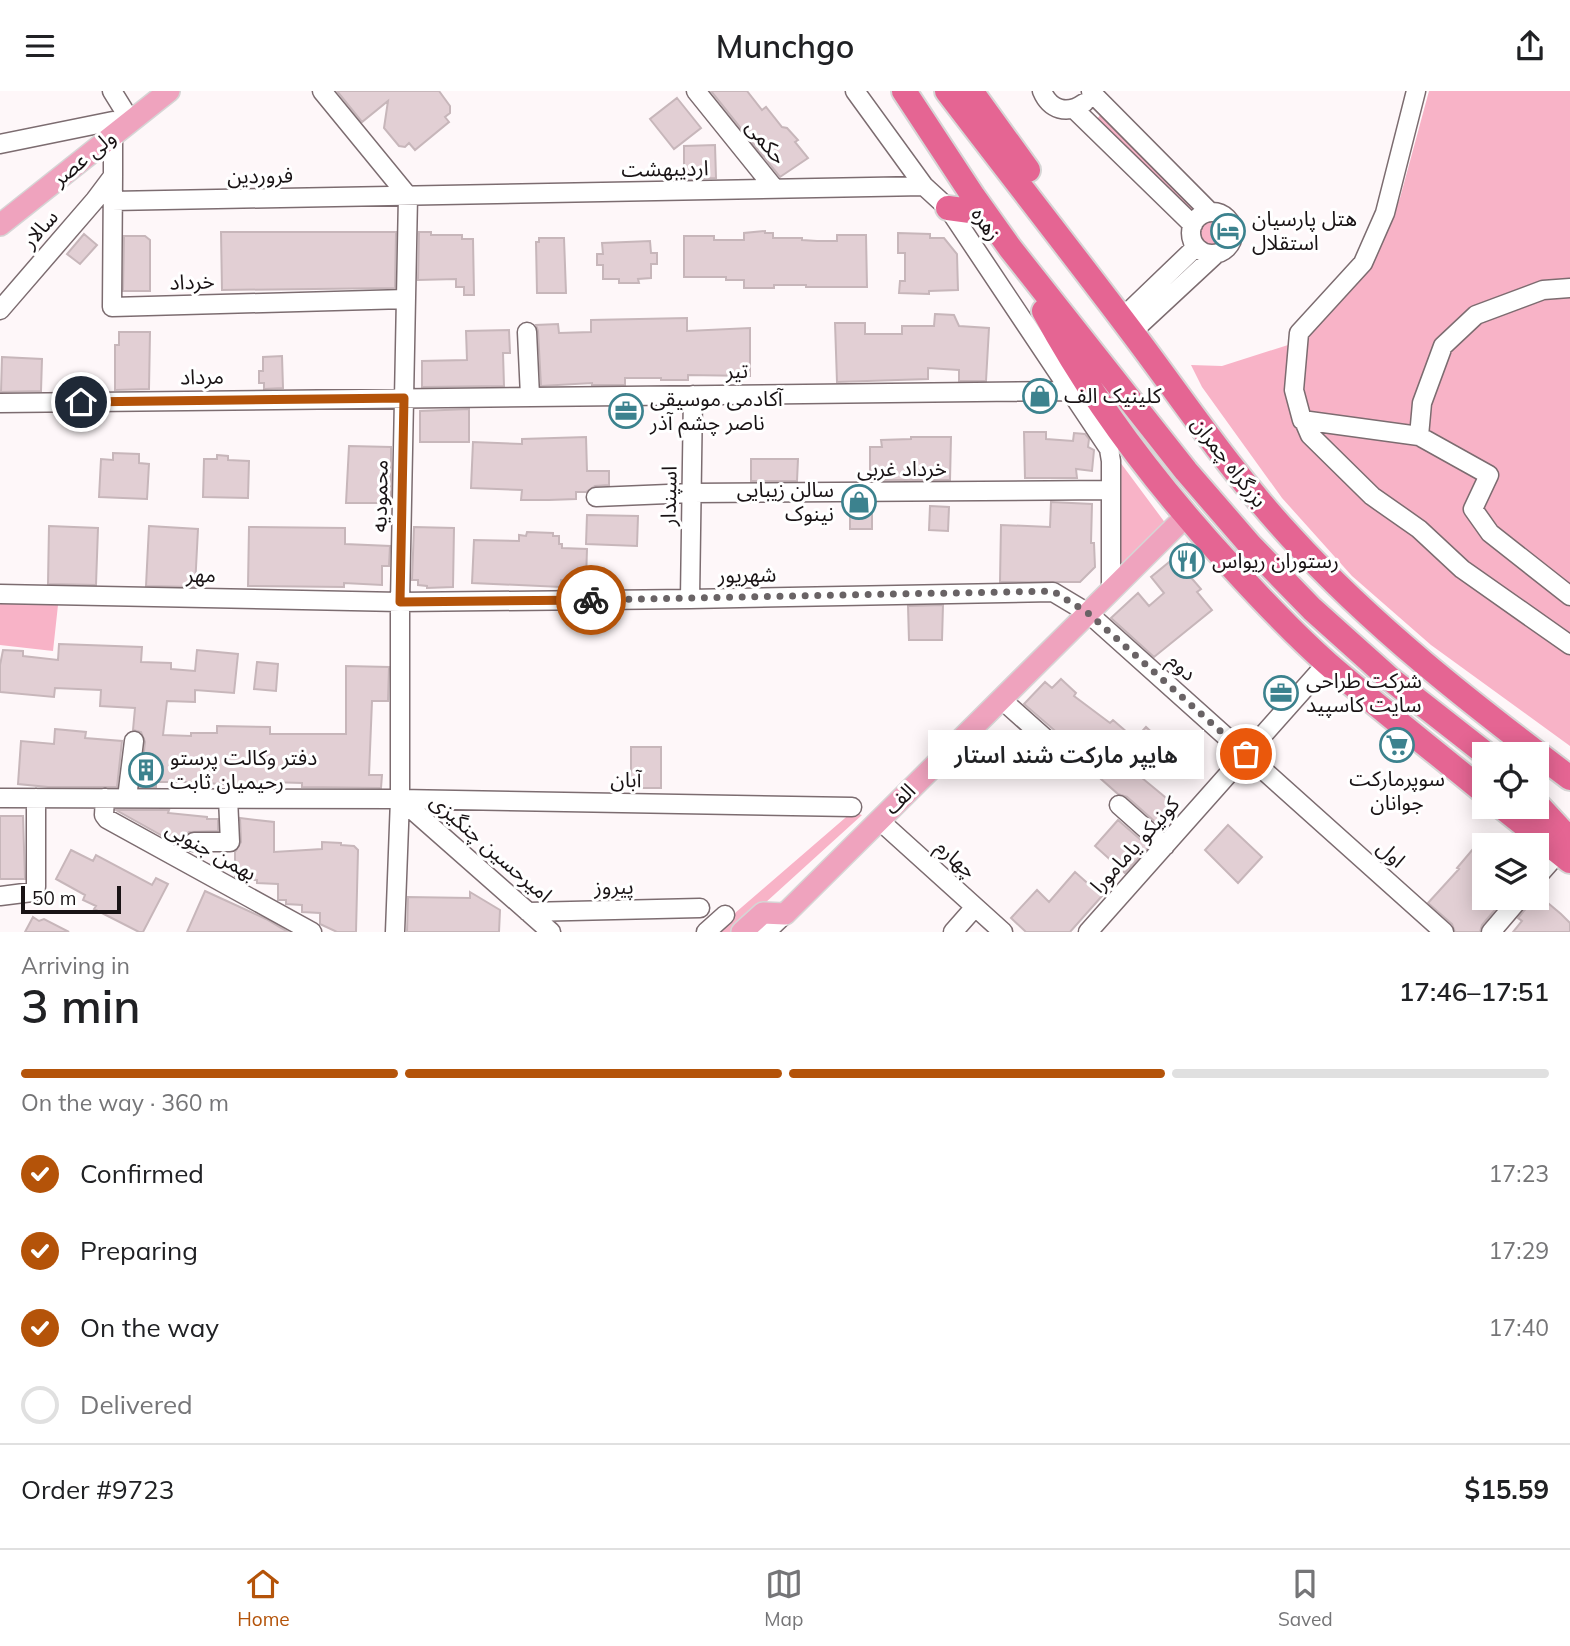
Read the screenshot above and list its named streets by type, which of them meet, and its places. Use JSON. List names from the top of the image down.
{
  "streets": {
    "highway": ["بزرگراه چمران"],
    "main road": ["ولی عصر", "الف"],
    "street": [
      "حکمی",
      "اردیبهشت",
      "فروردین",
      "زهره",
      "سالار",
      "خرداد",
      "تیر",
      "مرداد",
      "خرداد غربی",
      "محمودیه",
      "اسپندار",
      "مهر",
      "شهریور",
      "دوم",
      "آبان",
      "کونیکو یامامورا",
      "امیرحسین چنگیزی",
      "بهمن جنوبی",
      "اول",
      "چهارم",
      "پیروز"
    ]
  },
  "crossings": [
    ["حکمی", "اردیبهشت"],
    ["اردیبهشت", "فروردین"],
    ["اردیبهشت", "زهره"],
    ["اردیبهشت", "محمودیه"],
    ["فروردین", "خرداد"],
    ["فروردین", "محمودیه"],
    ["زهره", "تیر"],
    ["سالار", "خرداد"],
    ["خرداد", "محمودیه"],
    ["تیر", "مرداد"],
    ["تیر", "محمودیه"],
    ["تیر", "اسپندار"],
    ["مرداد", "محمودیه"],
    ["خرداد غربی", "اسپندار"],
    ["محمودیه", "مهر"],
    ["محمودیه", "شهریور"],
    ["محمودیه", "آبان"],
    ["محمودیه", "امیرحسین چنگیزی"],
    ["اسپندار", "شهریور"],
    ["مهر", "شهریور"],
    ["شهریور", "دوم"],
    ["شهریور", "الف"],
    ["دوم", "الف"],
    ["دوم", "کونیکو یامامورا"],
    ["دوم", "اول"],
    ["آبان", "امیرحسین چنگیزی"],
    ["آبان", "بهمن جنوبی"],
    ["الف", "چهارم"],
    ["کونیکو یامامورا", "اول"],
    ["امیرحسین چنگیزی", "پیروز"]
  ],
  "places": {
    "hotel": ["هتل پارسیان استقلال"],
    "shop": ["کلینیک الف", "سالن زیبایی نینوک"],
    "office": ["آکادمی موسیقی ناصر چشم آذر", "شرکت طراحی سایت کاسپید"],
    "restaurant": ["رستوران ریواس"],
    "supermarket": ["سوپرمارکت جوانان"],
    "other": ["هایپر مارکت شند استار"],
    "building": ["دفتر وکالت پرستو رحیمیان ثابت"]
  },
  "scale_bar": "50 m",
  "page": {
    "header": "Munchgo",
    "bubble": "هایپر مارکت شند استار",
    "scale": "50 m",
    "heading": ["3 min", "Arriving in", "17:46–17:51"],
    "panel": ["Order #9723", "$15.59"],
    "bar": "On the way · 360 m",
    "list": [
      ["Confirmed", "17:23"],
      ["Preparing", "17:29"],
      ["On the way", "17:40"],
      "Delivered"
    ],
    "tabs": ["Home", "Map", "Saved"]
  }
}
